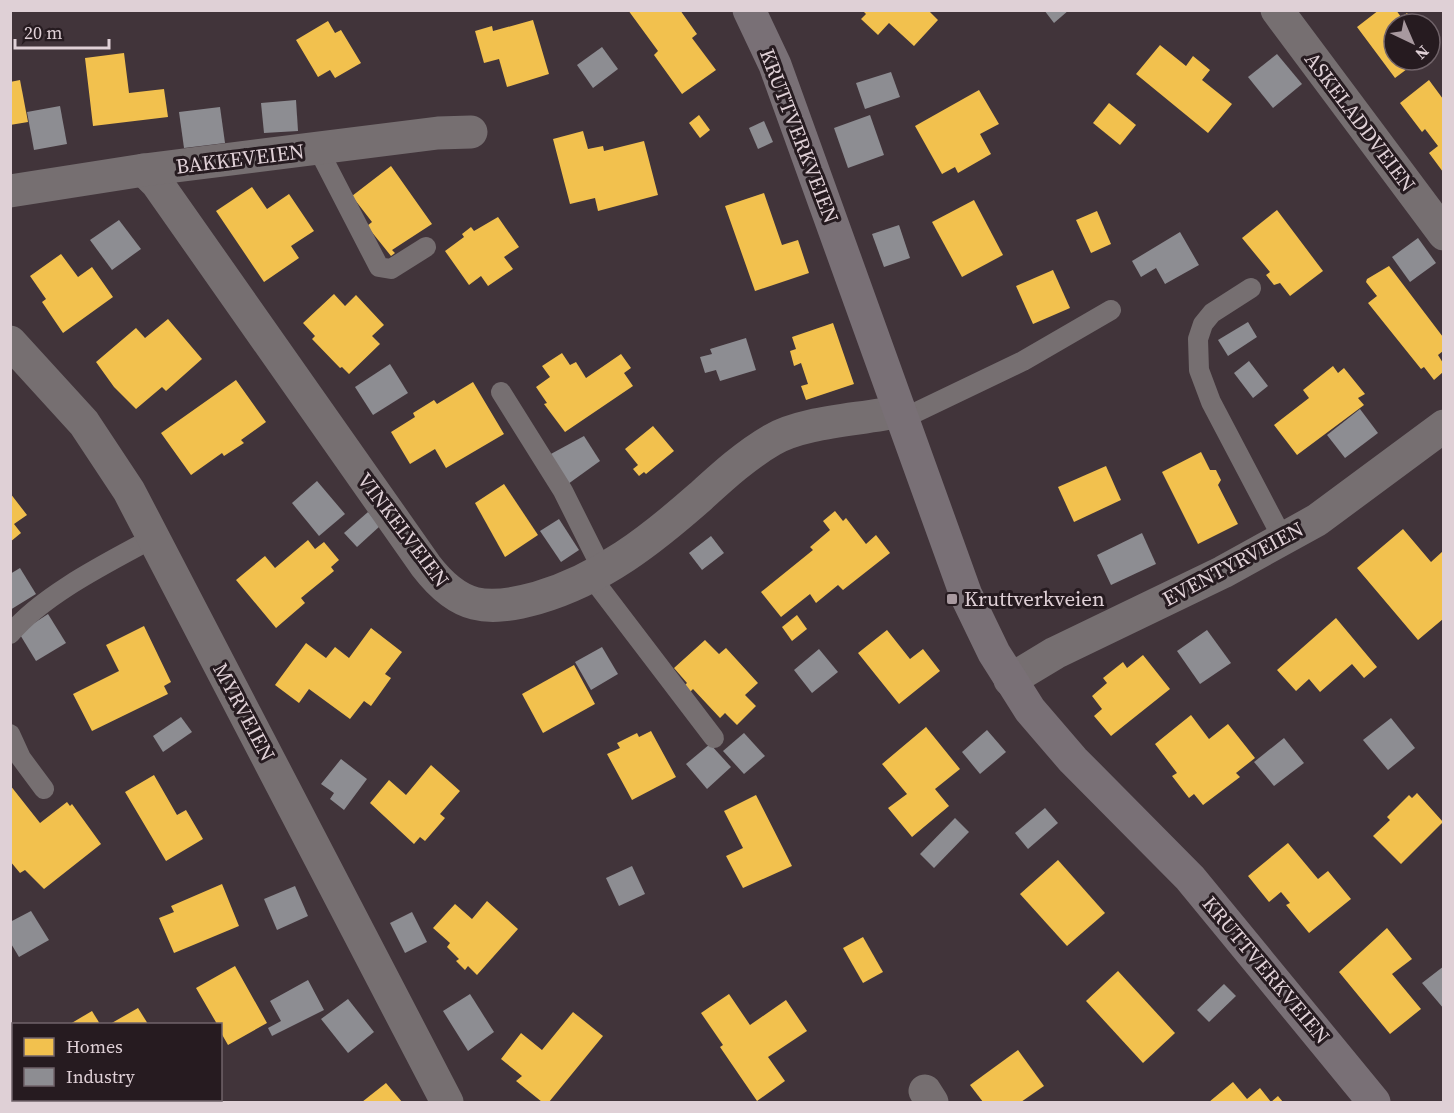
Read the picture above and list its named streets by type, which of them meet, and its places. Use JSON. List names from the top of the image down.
{
  "streets": {
    "street": [
      "ASKELADDVEIEN",
      "KRUTTVERKVEIEN",
      "BAKKEVEIEN",
      "VINKELVEIEN",
      "EVENTYRVEIEN",
      "MYRVEIEN"
    ]
  },
  "crossings": [
    ["KRUTTVERKVEIEN", "VINKELVEIEN"],
    ["KRUTTVERKVEIEN", "EVENTYRVEIEN"],
    ["BAKKEVEIEN", "VINKELVEIEN"]
  ],
  "places": {
    "transit": ["Kruttverkveien"]
  },
  "legend": ["Homes", "Industry"],
  "scale_bar": "20 m",
  "north": "bottom right"
}
